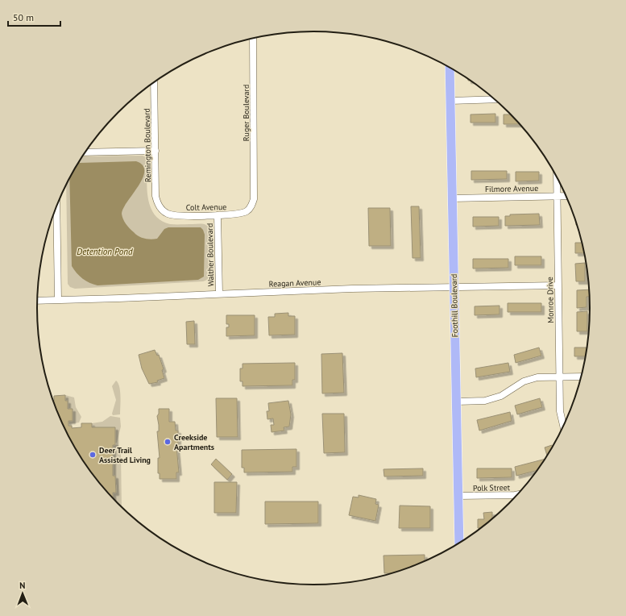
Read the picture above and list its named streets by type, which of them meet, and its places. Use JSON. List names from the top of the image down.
{
  "streets": {
    "main road": ["Foothill Boulevard"],
    "street": [
      "Ruger Boulevard",
      "Remington Boulevard",
      "Filmore Avenue",
      "Colt Avenue",
      "Walther Boulevard",
      "Reagan Avenue",
      "Monroe Drive",
      "Polk Street"
    ]
  },
  "crossings": [
    ["Ruger Boulevard", "Colt Avenue"],
    ["Remington Boulevard", "Colt Avenue"],
    ["Filmore Avenue", "Monroe Drive"],
    ["Filmore Avenue", "Foothill Boulevard"],
    ["Colt Avenue", "Walther Boulevard"],
    ["Walther Boulevard", "Reagan Avenue"],
    ["Reagan Avenue", "Monroe Drive"],
    ["Reagan Avenue", "Foothill Boulevard"],
    ["Foothill Boulevard", "Polk Street"]
  ],
  "water": ["Detention Pond"],
  "places": ["Creekside Apartments", "Deer Trail Assisted Living"],
  "scale_bar": "50 m",
  "north": "top"
}
